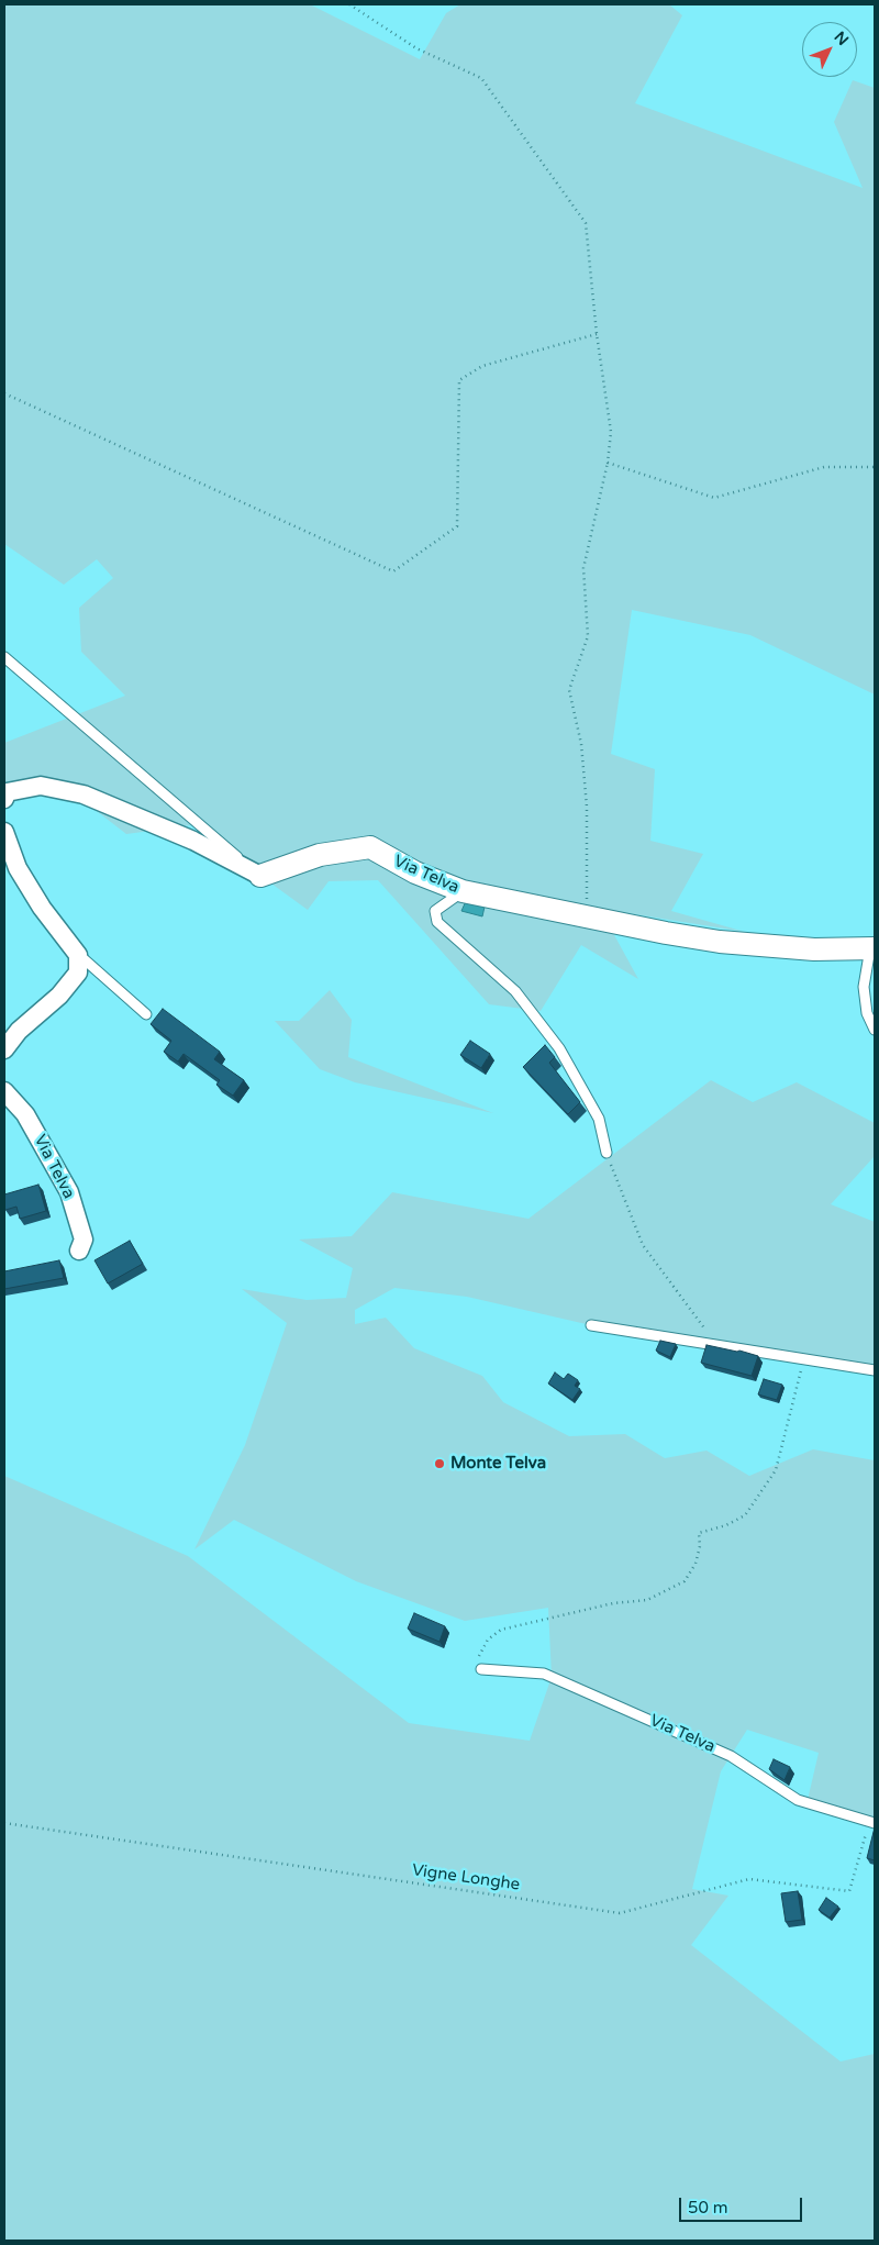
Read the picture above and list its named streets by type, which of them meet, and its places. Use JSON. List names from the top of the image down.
{
  "streets": {
    "street": ["Via Telva"],
    "path": ["Vigne Longhe"]
  },
  "crossings": [
    ["Via Telva", "Vigne Longhe"]
  ],
  "places": ["Monte Telva"],
  "scale_bar": "50 m",
  "north": "top right"
}
